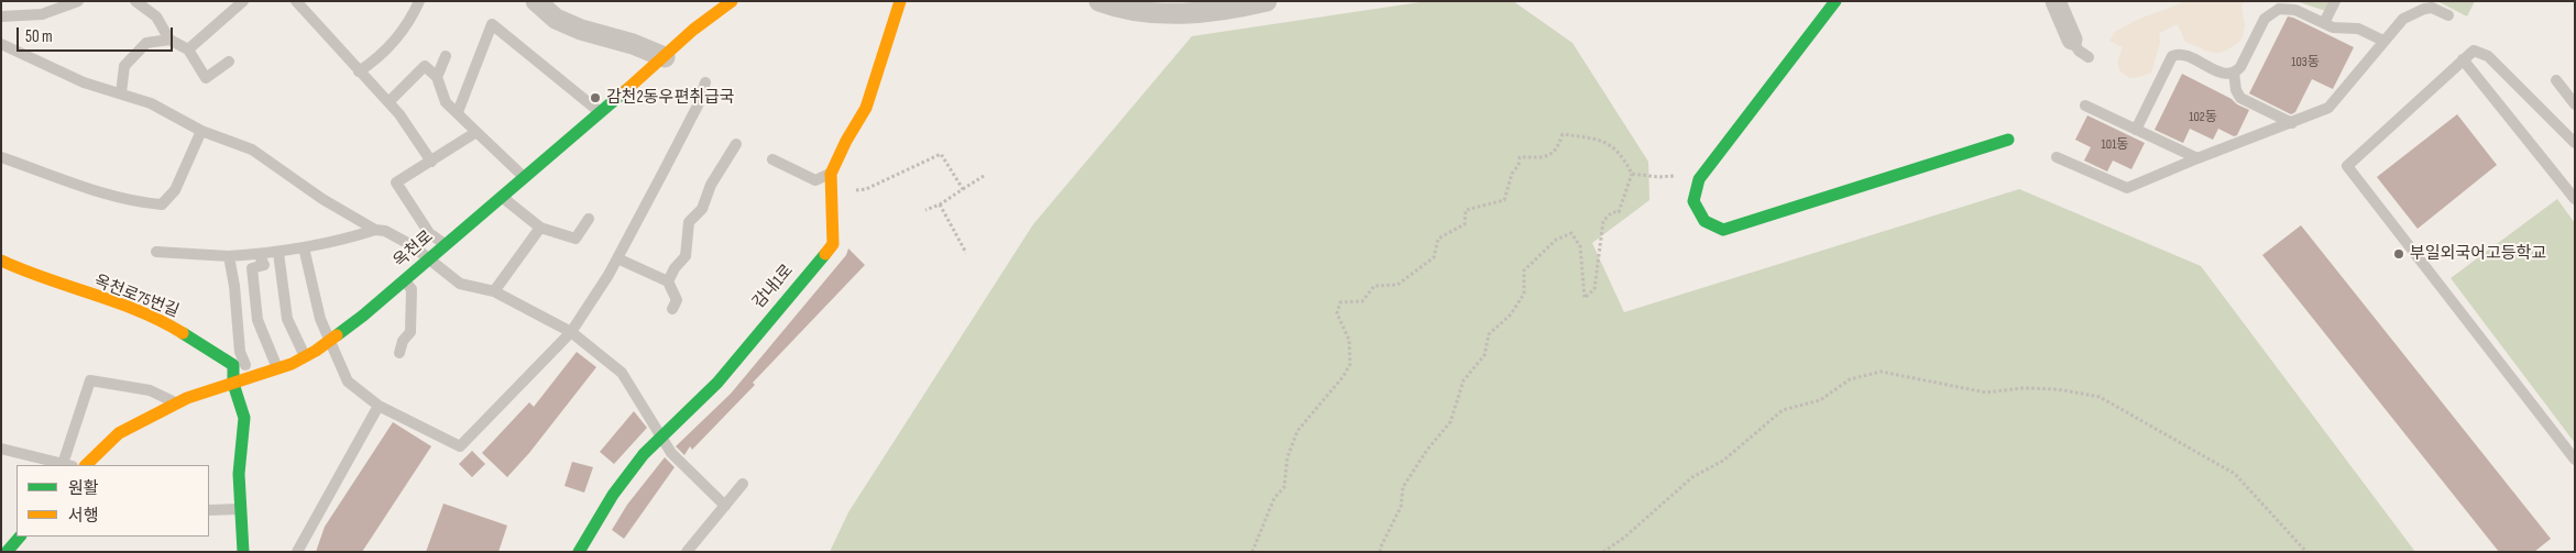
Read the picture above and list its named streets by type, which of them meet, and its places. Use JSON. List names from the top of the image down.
{
  "streets": {
    "street": ["옥천로", "감내1로", "옥천로75번길"]
  },
  "crossings": [
    ["옥천로", "옥천로75번길"]
  ],
  "places": ["감천2동우편취급국", "부일외국어고등학교"],
  "house_numbers": ["103동", "102동", "101동"],
  "legend": ["원활", "서행"],
  "scale_bar": "50 m"
}
